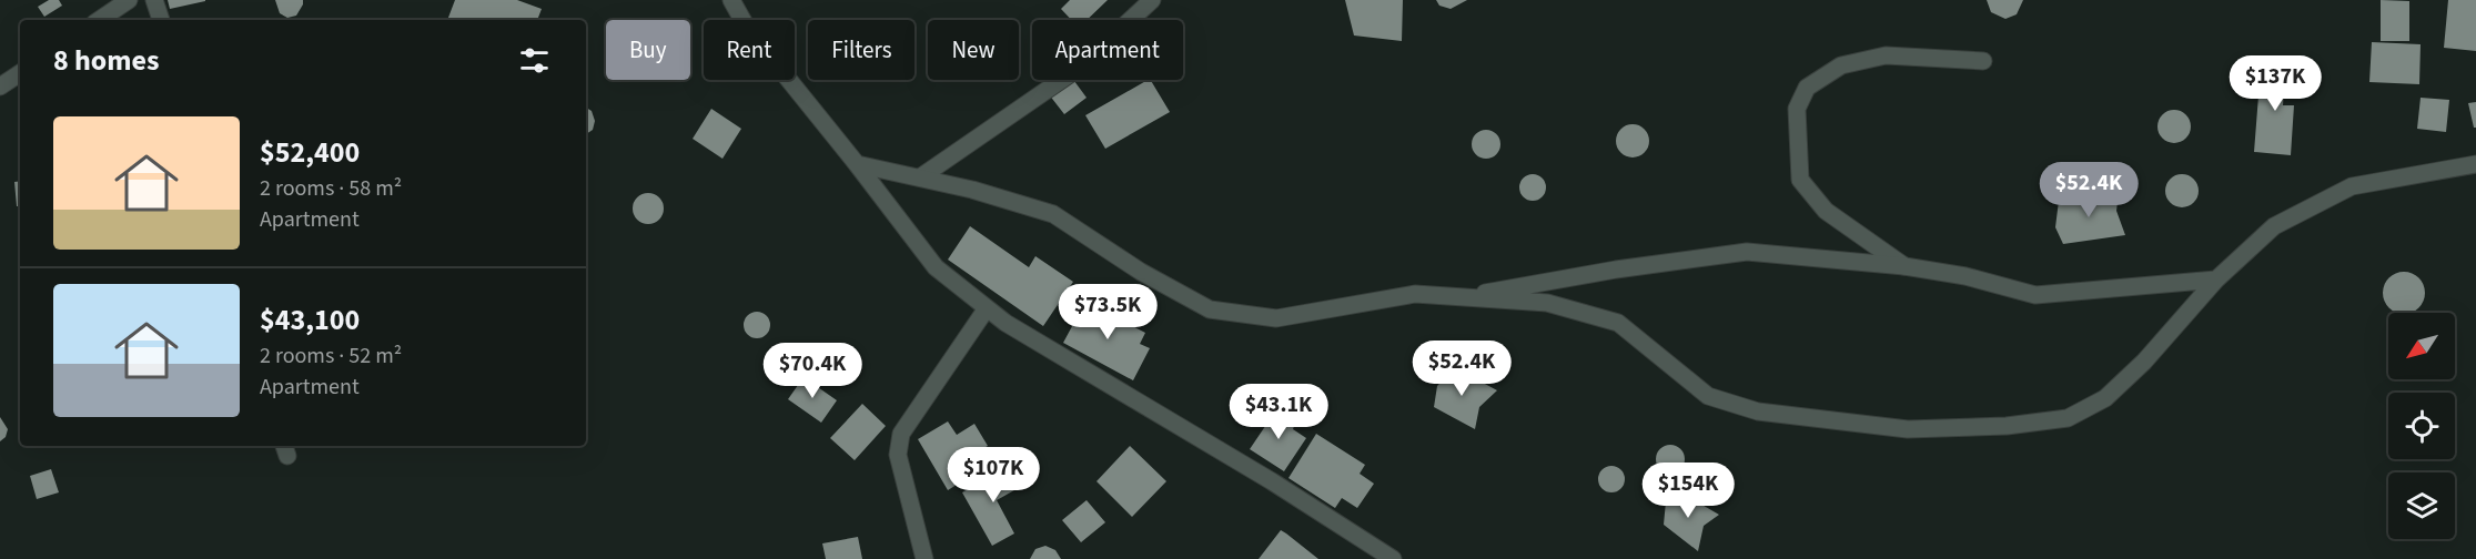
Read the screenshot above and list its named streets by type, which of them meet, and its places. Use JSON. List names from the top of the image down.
{
  "north": "bottom left",
  "page": {
    "chip": [
      "Buy",
      "Rent",
      "Filters",
      "New",
      "Apartment"
    ],
    "heading": "8 homes",
    "price": [
      "$137K",
      "$52.4K",
      "$73.5K",
      "$52.4K",
      "$70.4K",
      "$43.1K",
      "$107K",
      "$154K"
    ],
    "list": [
      {
        "name": "$52,400",
        "note": "2 rooms · 58 m² · Apartment"
      },
      {
        "name": "$43,100",
        "note": "2 rooms · 52 m² · Apartment"
      }
    ]
  }
}
